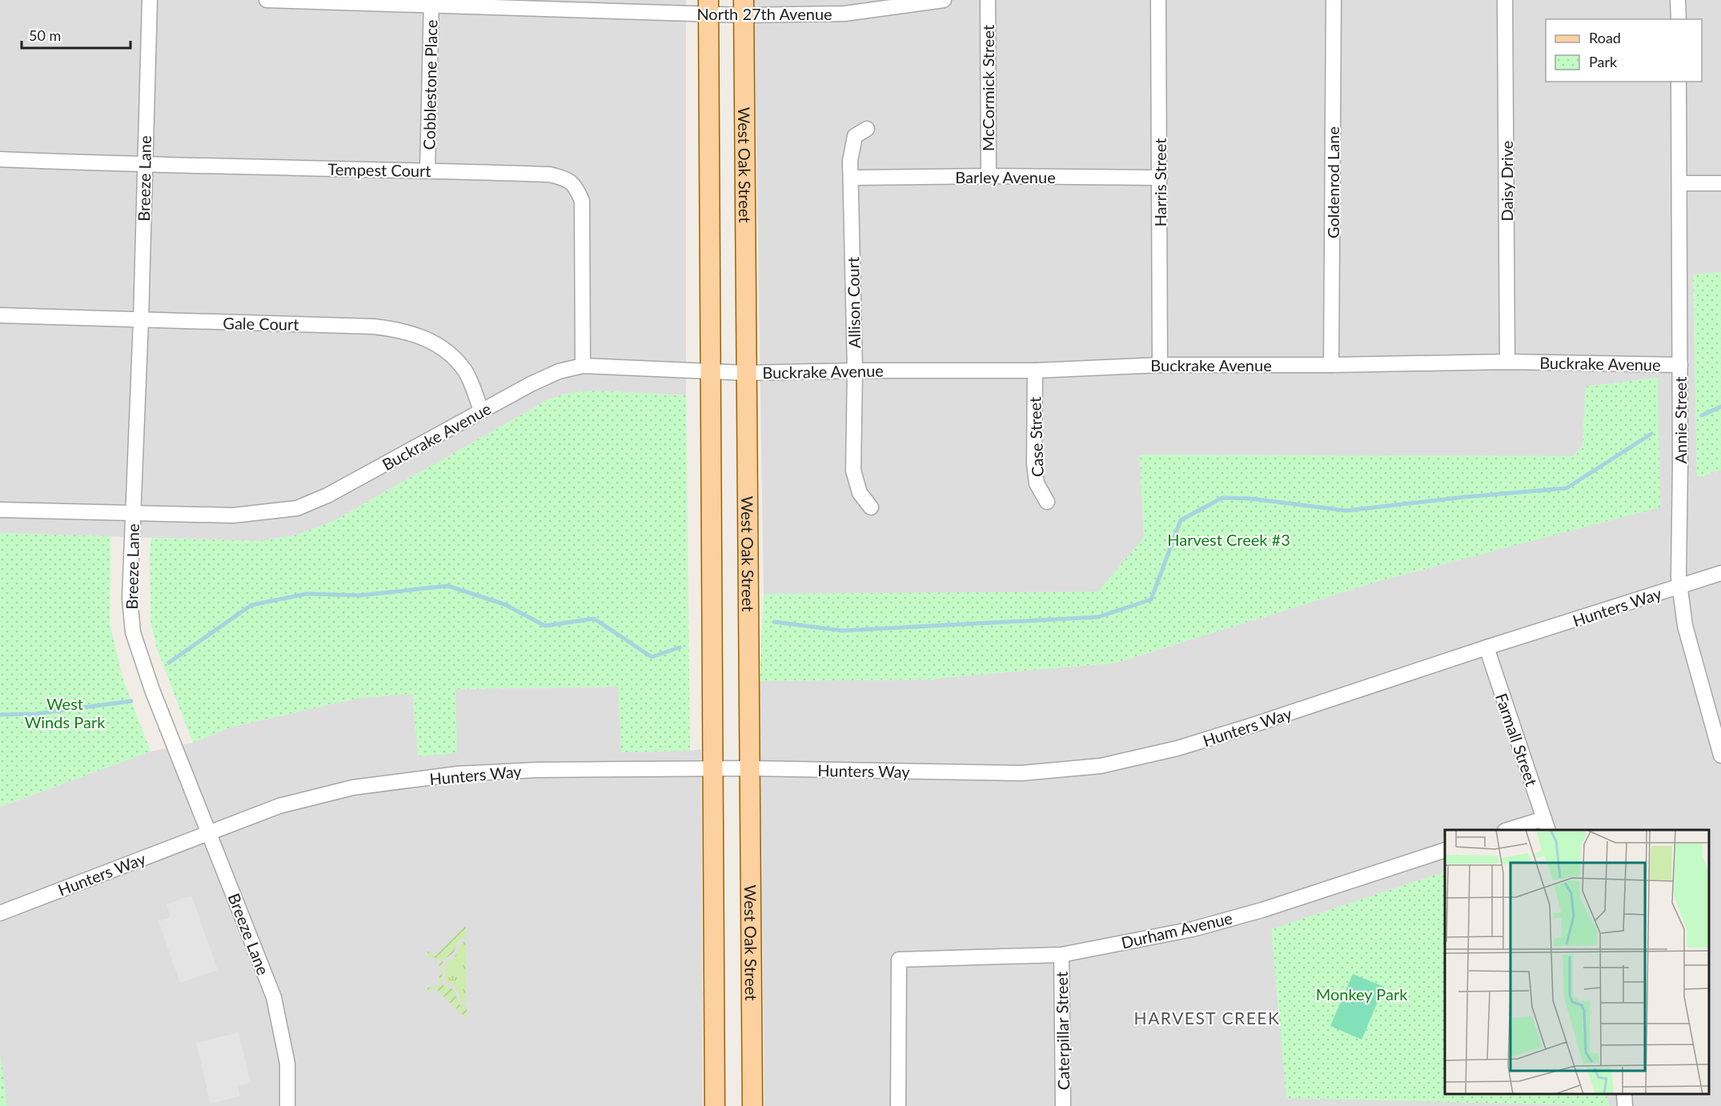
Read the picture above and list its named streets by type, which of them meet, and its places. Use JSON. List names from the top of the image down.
{
  "streets": {
    "main road": ["West Oak Street"],
    "street": [
      "North 27th Avenue",
      "Cobblestone Place",
      "McCormick Street",
      "Tempest Court",
      "Barley Avenue",
      "Breeze Lane",
      "Daisy Drive",
      "Harris Street",
      "Goldenrod Lane",
      "Allison Court",
      "Gale Court",
      "Buckrake Avenue",
      "Annie Street",
      "Case Street",
      "Hunters Way",
      "Farmall Street",
      "Durham Avenue",
      "Caterpillar Street"
    ]
  },
  "crossings": [
    ["North 27th Avenue", "Cobblestone Place"],
    ["North 27th Avenue", "West Oak Street"],
    ["Cobblestone Place", "Tempest Court"],
    ["McCormick Street", "Barley Avenue"],
    ["West Oak Street", "Buckrake Avenue"],
    ["West Oak Street", "Hunters Way"],
    ["Tempest Court", "Breeze Lane"],
    ["Tempest Court", "Buckrake Avenue"],
    ["Barley Avenue", "Harris Street"],
    ["Barley Avenue", "Allison Court"],
    ["Breeze Lane", "Gale Court"],
    ["Breeze Lane", "Buckrake Avenue"],
    ["Breeze Lane", "Hunters Way"],
    ["Daisy Drive", "Buckrake Avenue"],
    ["Harris Street", "Buckrake Avenue"],
    ["Goldenrod Lane", "Buckrake Avenue"],
    ["Allison Court", "Buckrake Avenue"],
    ["Gale Court", "Buckrake Avenue"],
    ["Buckrake Avenue", "Annie Street"],
    ["Buckrake Avenue", "Case Street"],
    ["Annie Street", "Hunters Way"],
    ["Hunters Way", "Farmall Street"],
    ["Durham Avenue", "Caterpillar Street"]
  ],
  "districts": ["HARVEST CREEK"],
  "parks": ["Harvest Creek #3", "West Winds Park", "Monkey Park"],
  "legend": ["Road", "Park"],
  "scale_bar": "50 m"
}
